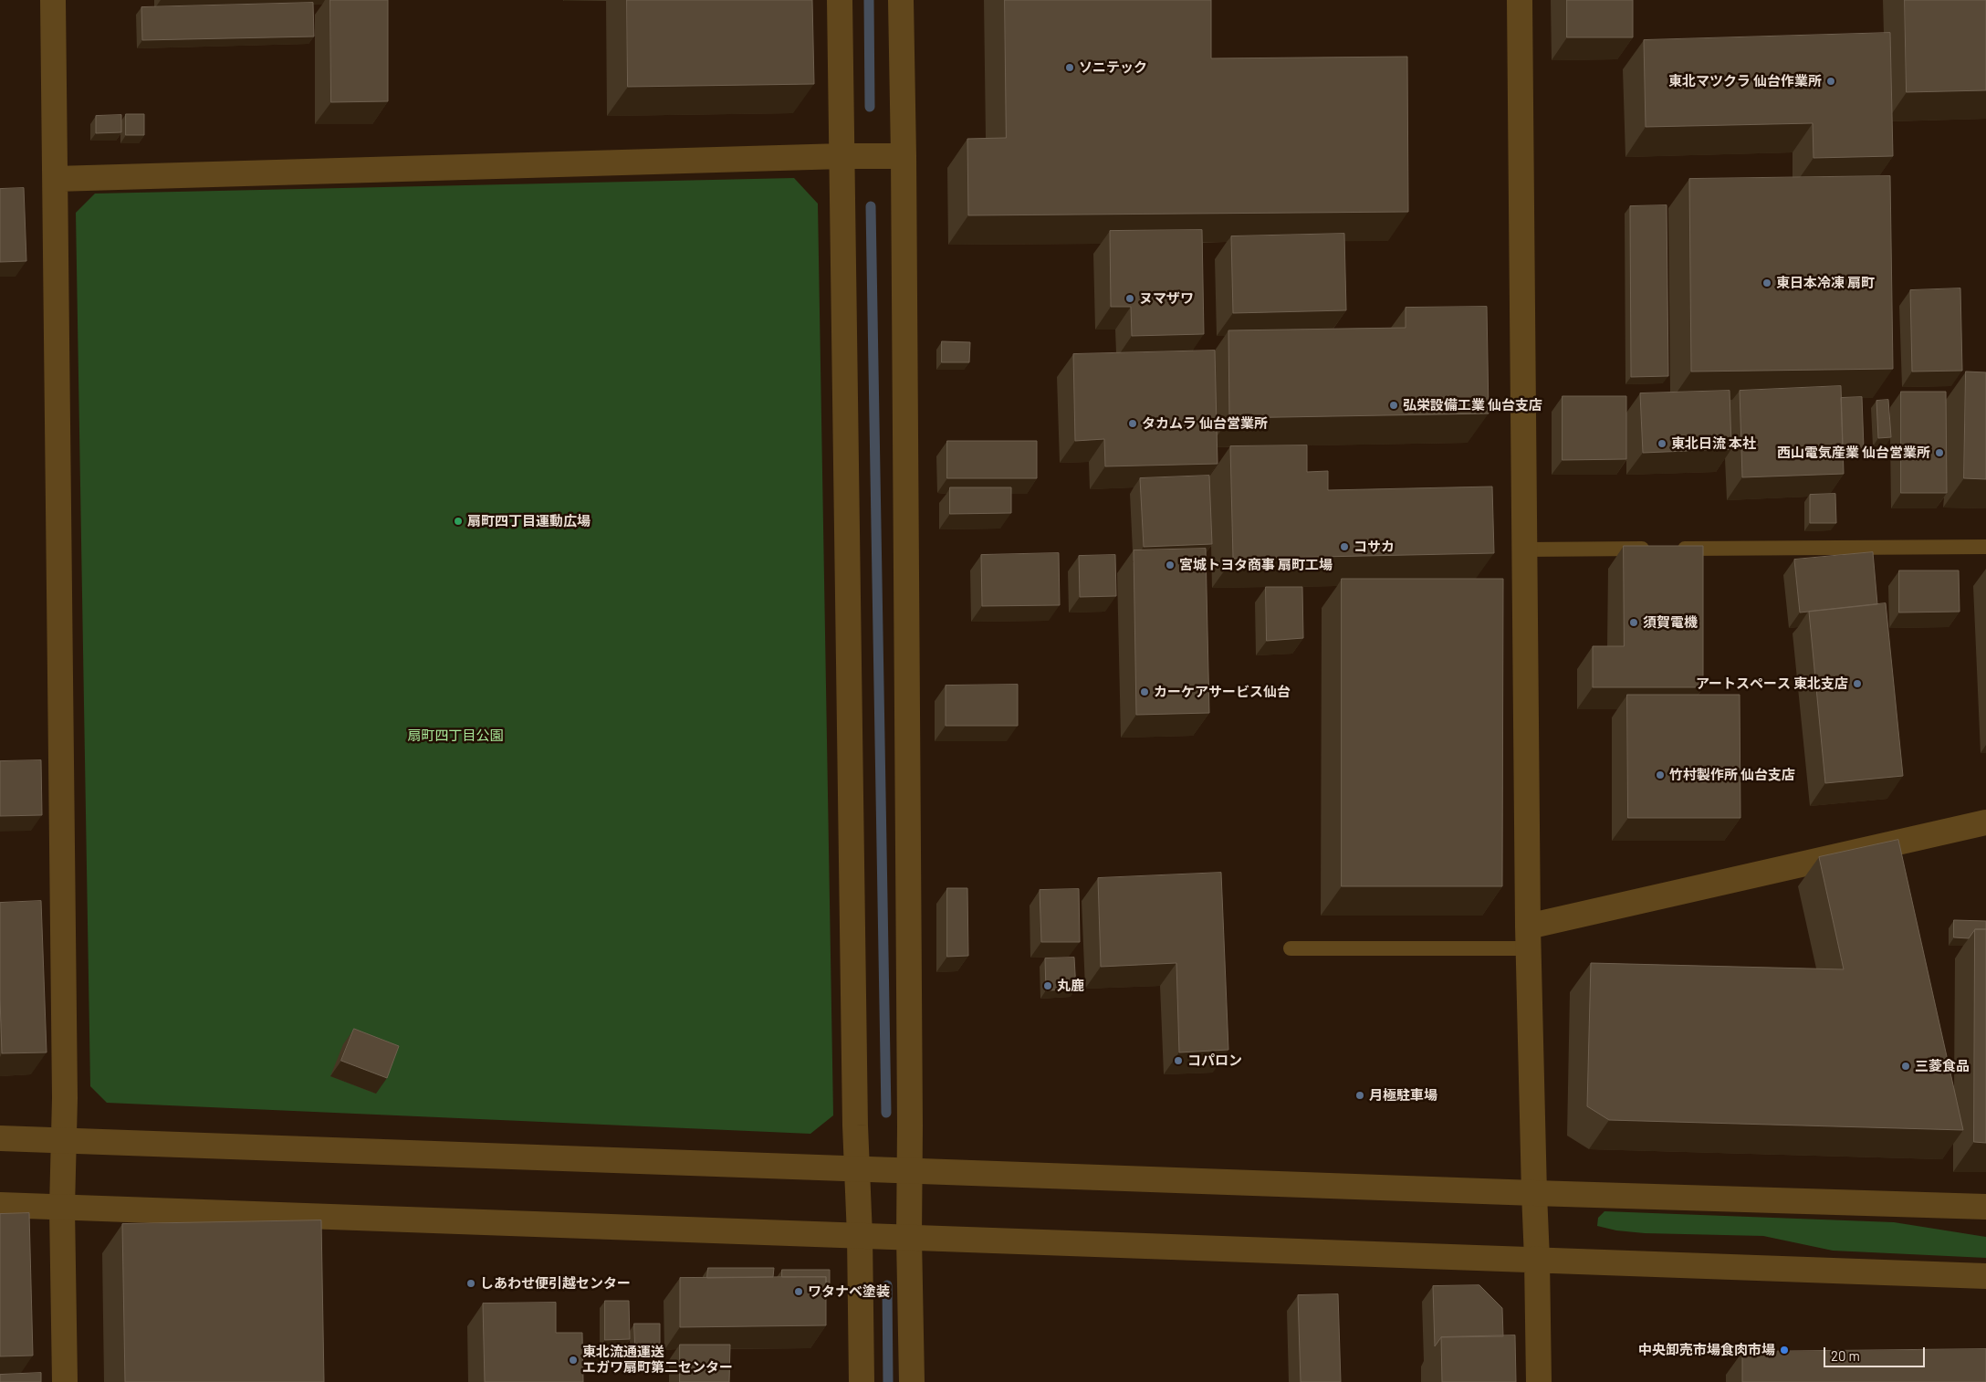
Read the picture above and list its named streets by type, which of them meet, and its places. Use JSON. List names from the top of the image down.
{
  "parks": ["扇町四丁目公園"],
  "places": [
    "ソニテック",
    "東北マツクラ 仙台作業所",
    "東日本冷凍 扇町",
    "ヌマザワ",
    "弘栄設備工業 仙台支店",
    "タカムラ 仙台営業所",
    "東北日流 本社",
    "西山電気産業 仙台営業所",
    "扇町四丁目運動広場",
    "コサカ",
    "宮城トヨタ商事 扇町工場",
    "須賀電機",
    "アートスペース 東北支店",
    "カーケアサービス仙台",
    "竹村製作所 仙台支店",
    "丸鹿",
    "コパロン",
    "三菱食品",
    "月極駐車場",
    "しあわせ便引越センター",
    "ワタナベ塗装",
    "中央卸売市場食肉市場",
    "東北流通運送 エガワ扇町第二センター"
  ],
  "scale_bar": "20 m"
}
